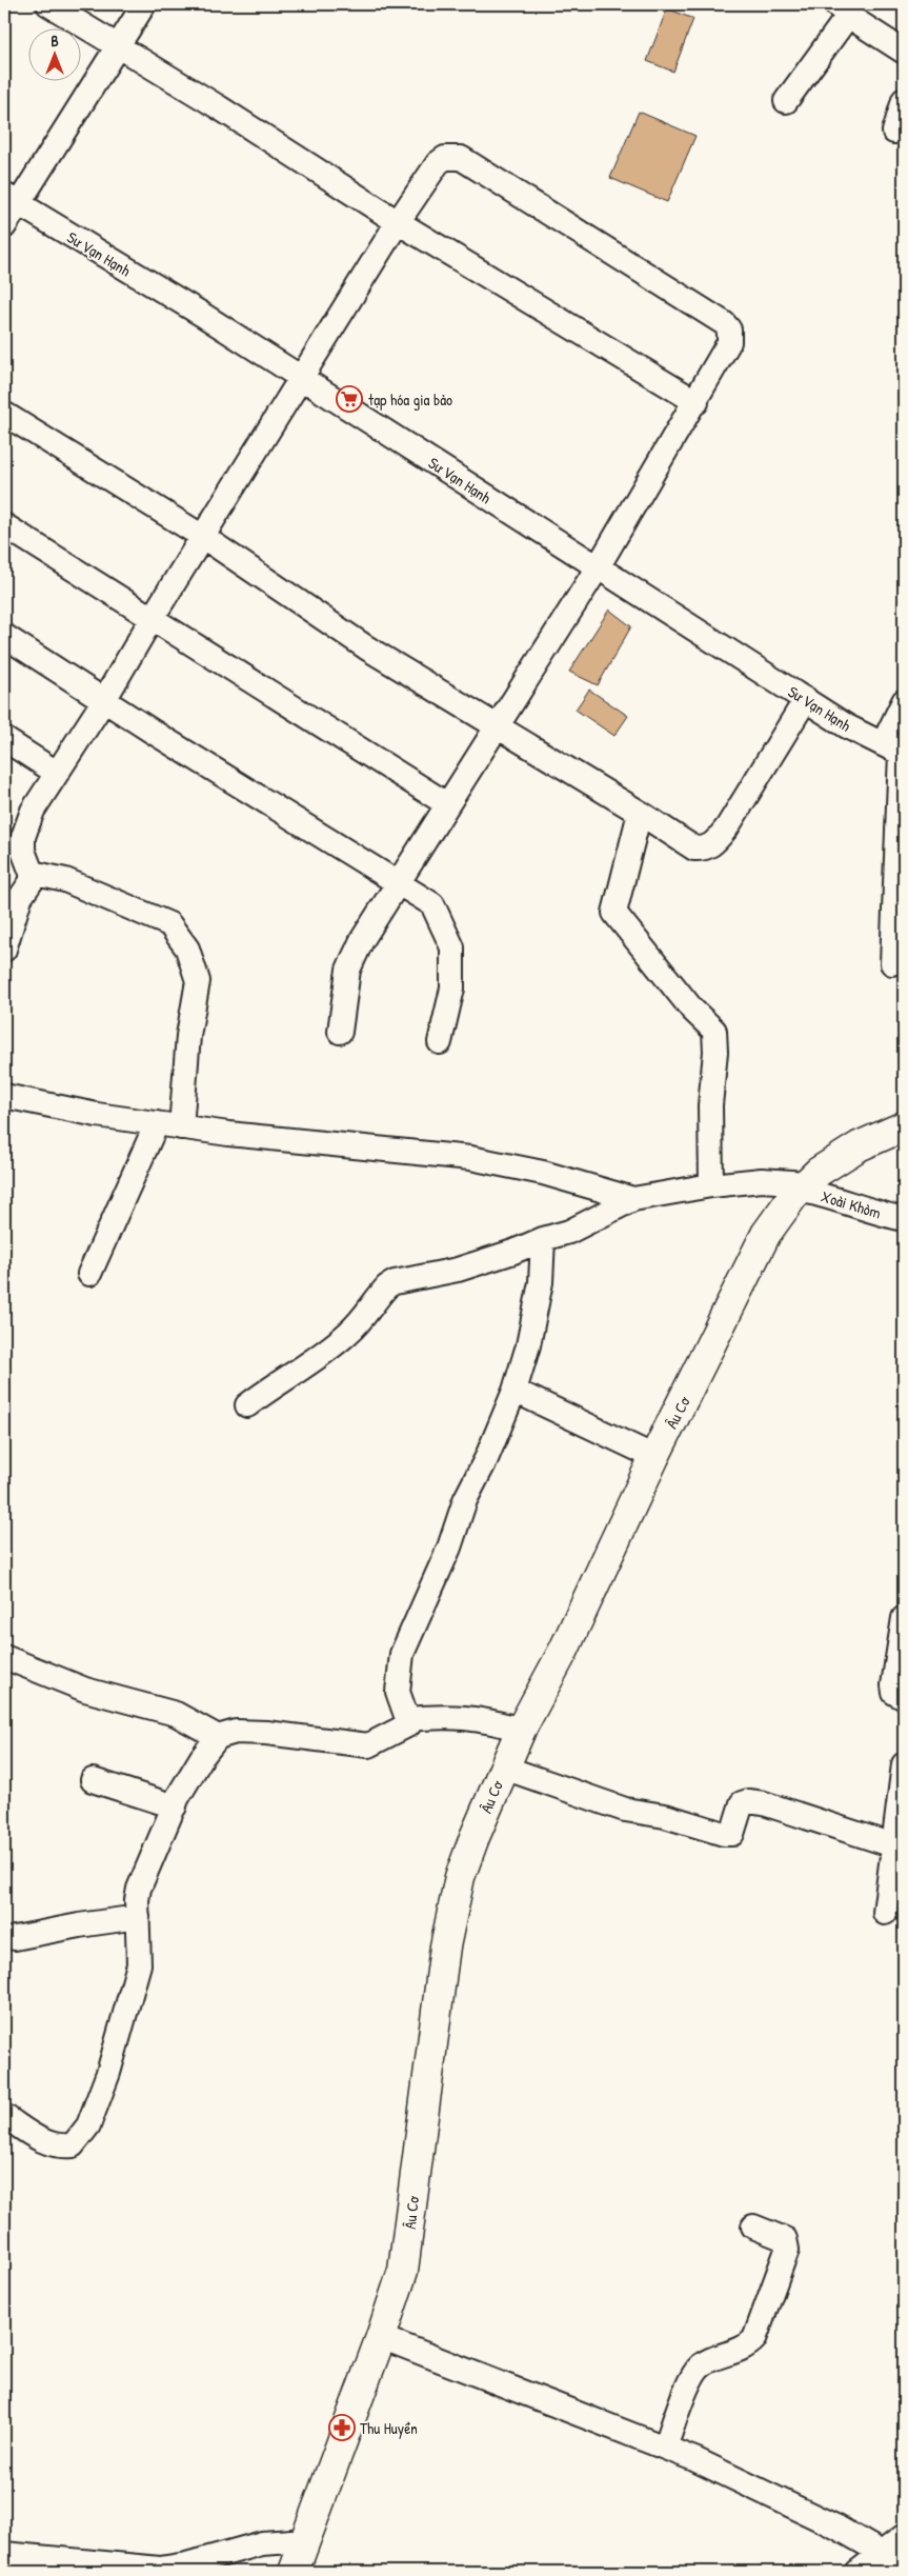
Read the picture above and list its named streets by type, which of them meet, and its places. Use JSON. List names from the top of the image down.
{
  "streets": {
    "main road": ["Âu Cơ"],
    "street": ["Sư Vạn Hạnh", "Xoài Khòm"]
  },
  "crossings": [
    ["Xoài Khòm", "Âu Cơ"]
  ],
  "places": {
    "supermarket": ["tạp hóa gia bảo"],
    "pharmacy": ["Thu Huyền"]
  },
  "north": "top"
}
